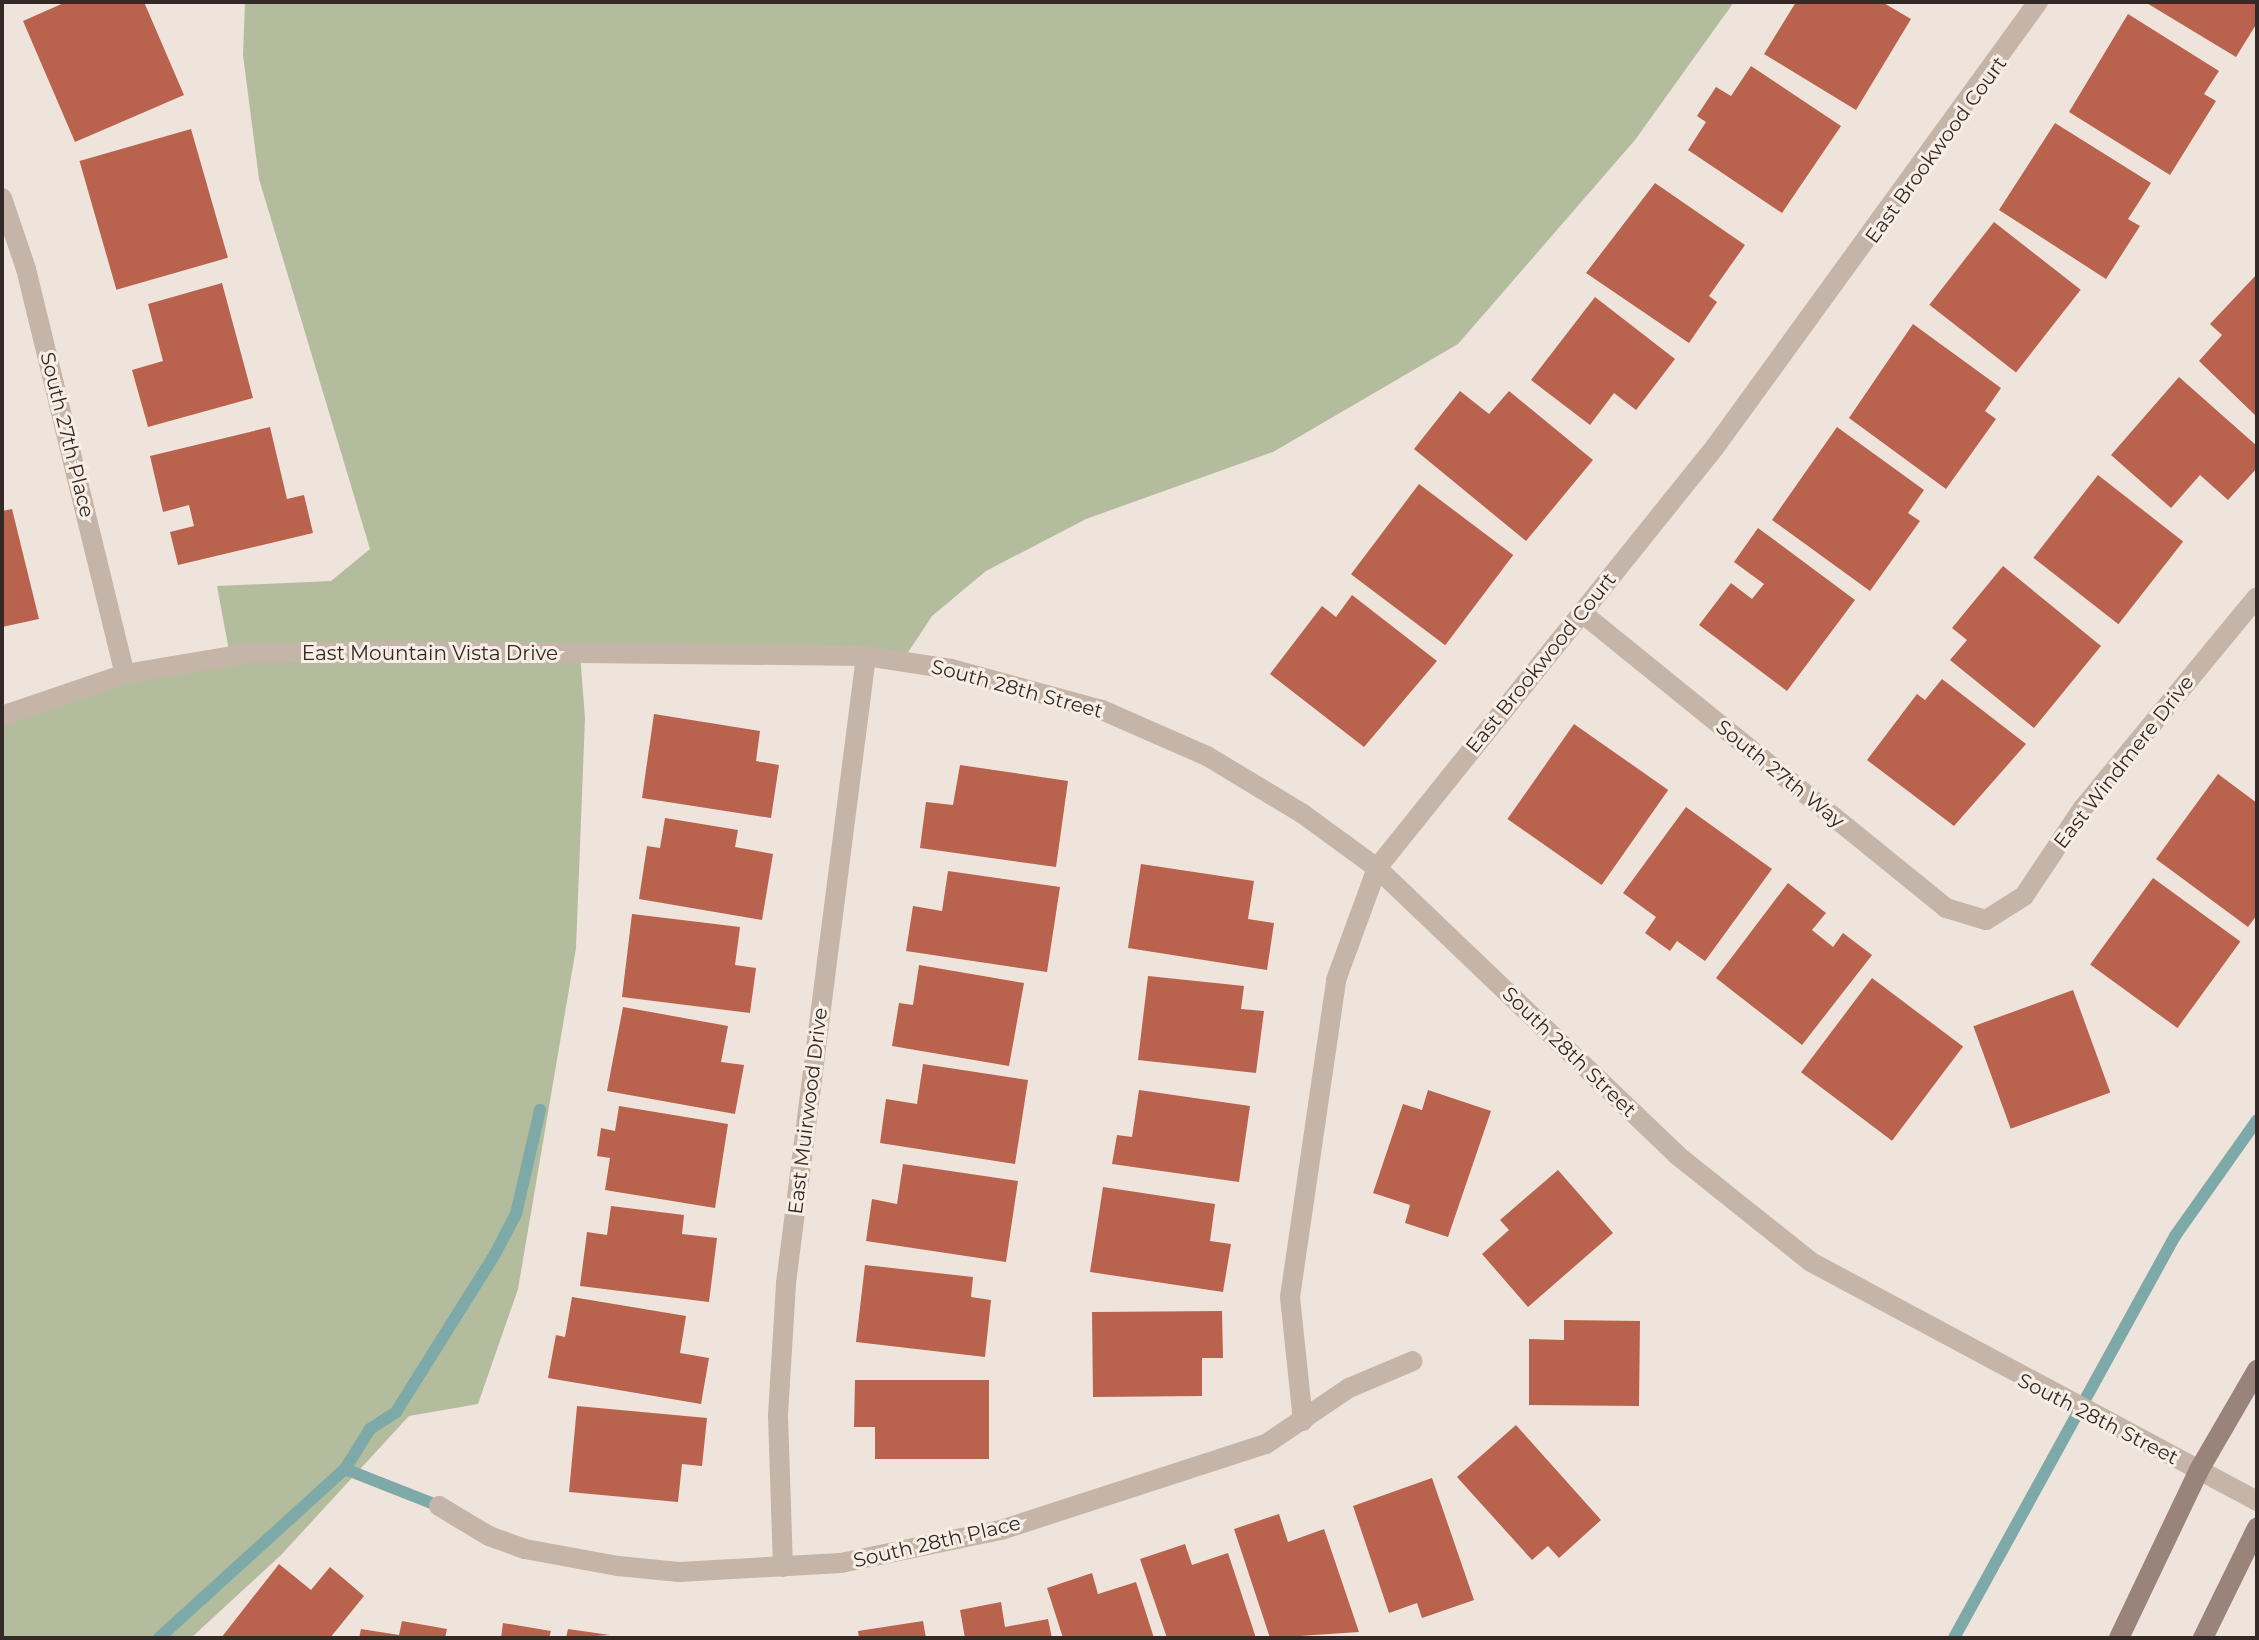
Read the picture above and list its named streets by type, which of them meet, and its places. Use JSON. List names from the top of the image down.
{
  "streets": {
    "street": [
      "East Brookwood Court",
      "South 27th Place",
      "East Mountain Vista Drive",
      "South 28th Street",
      "East Windmere Drive",
      "South 27th Way",
      "East Muirwood Drive",
      "South 28th Place"
    ]
  },
  "crossings": [
    ["East Brookwood Court", "South 28th Street"],
    ["East Brookwood Court", "South 27th Way"],
    ["East Brookwood Court", "South 28th Place"],
    ["South 27th Place", "East Mountain Vista Drive"],
    ["East Mountain Vista Drive", "South 28th Street"],
    ["East Mountain Vista Drive", "East Muirwood Drive"],
    ["South 28th Street", "East Muirwood Drive"],
    ["East Windmere Drive", "South 27th Way"],
    ["East Muirwood Drive", "South 28th Place"]
  ]
}
